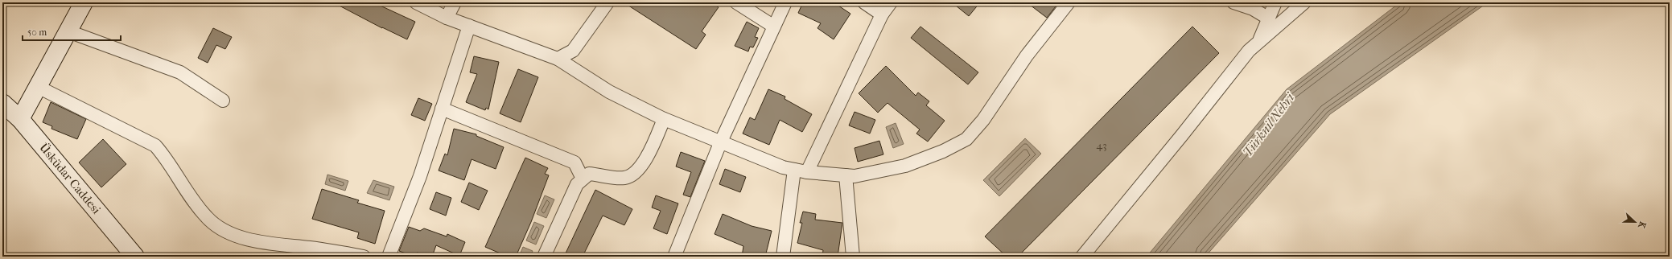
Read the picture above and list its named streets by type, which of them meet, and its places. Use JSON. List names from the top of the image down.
{
  "streets": {
    "main road": ["Üsküdar Caddesi"]
  },
  "water": ["Türknil Nehri"],
  "house_numbers": ["43"],
  "scale_bar": "50 m",
  "north": "right"
}
